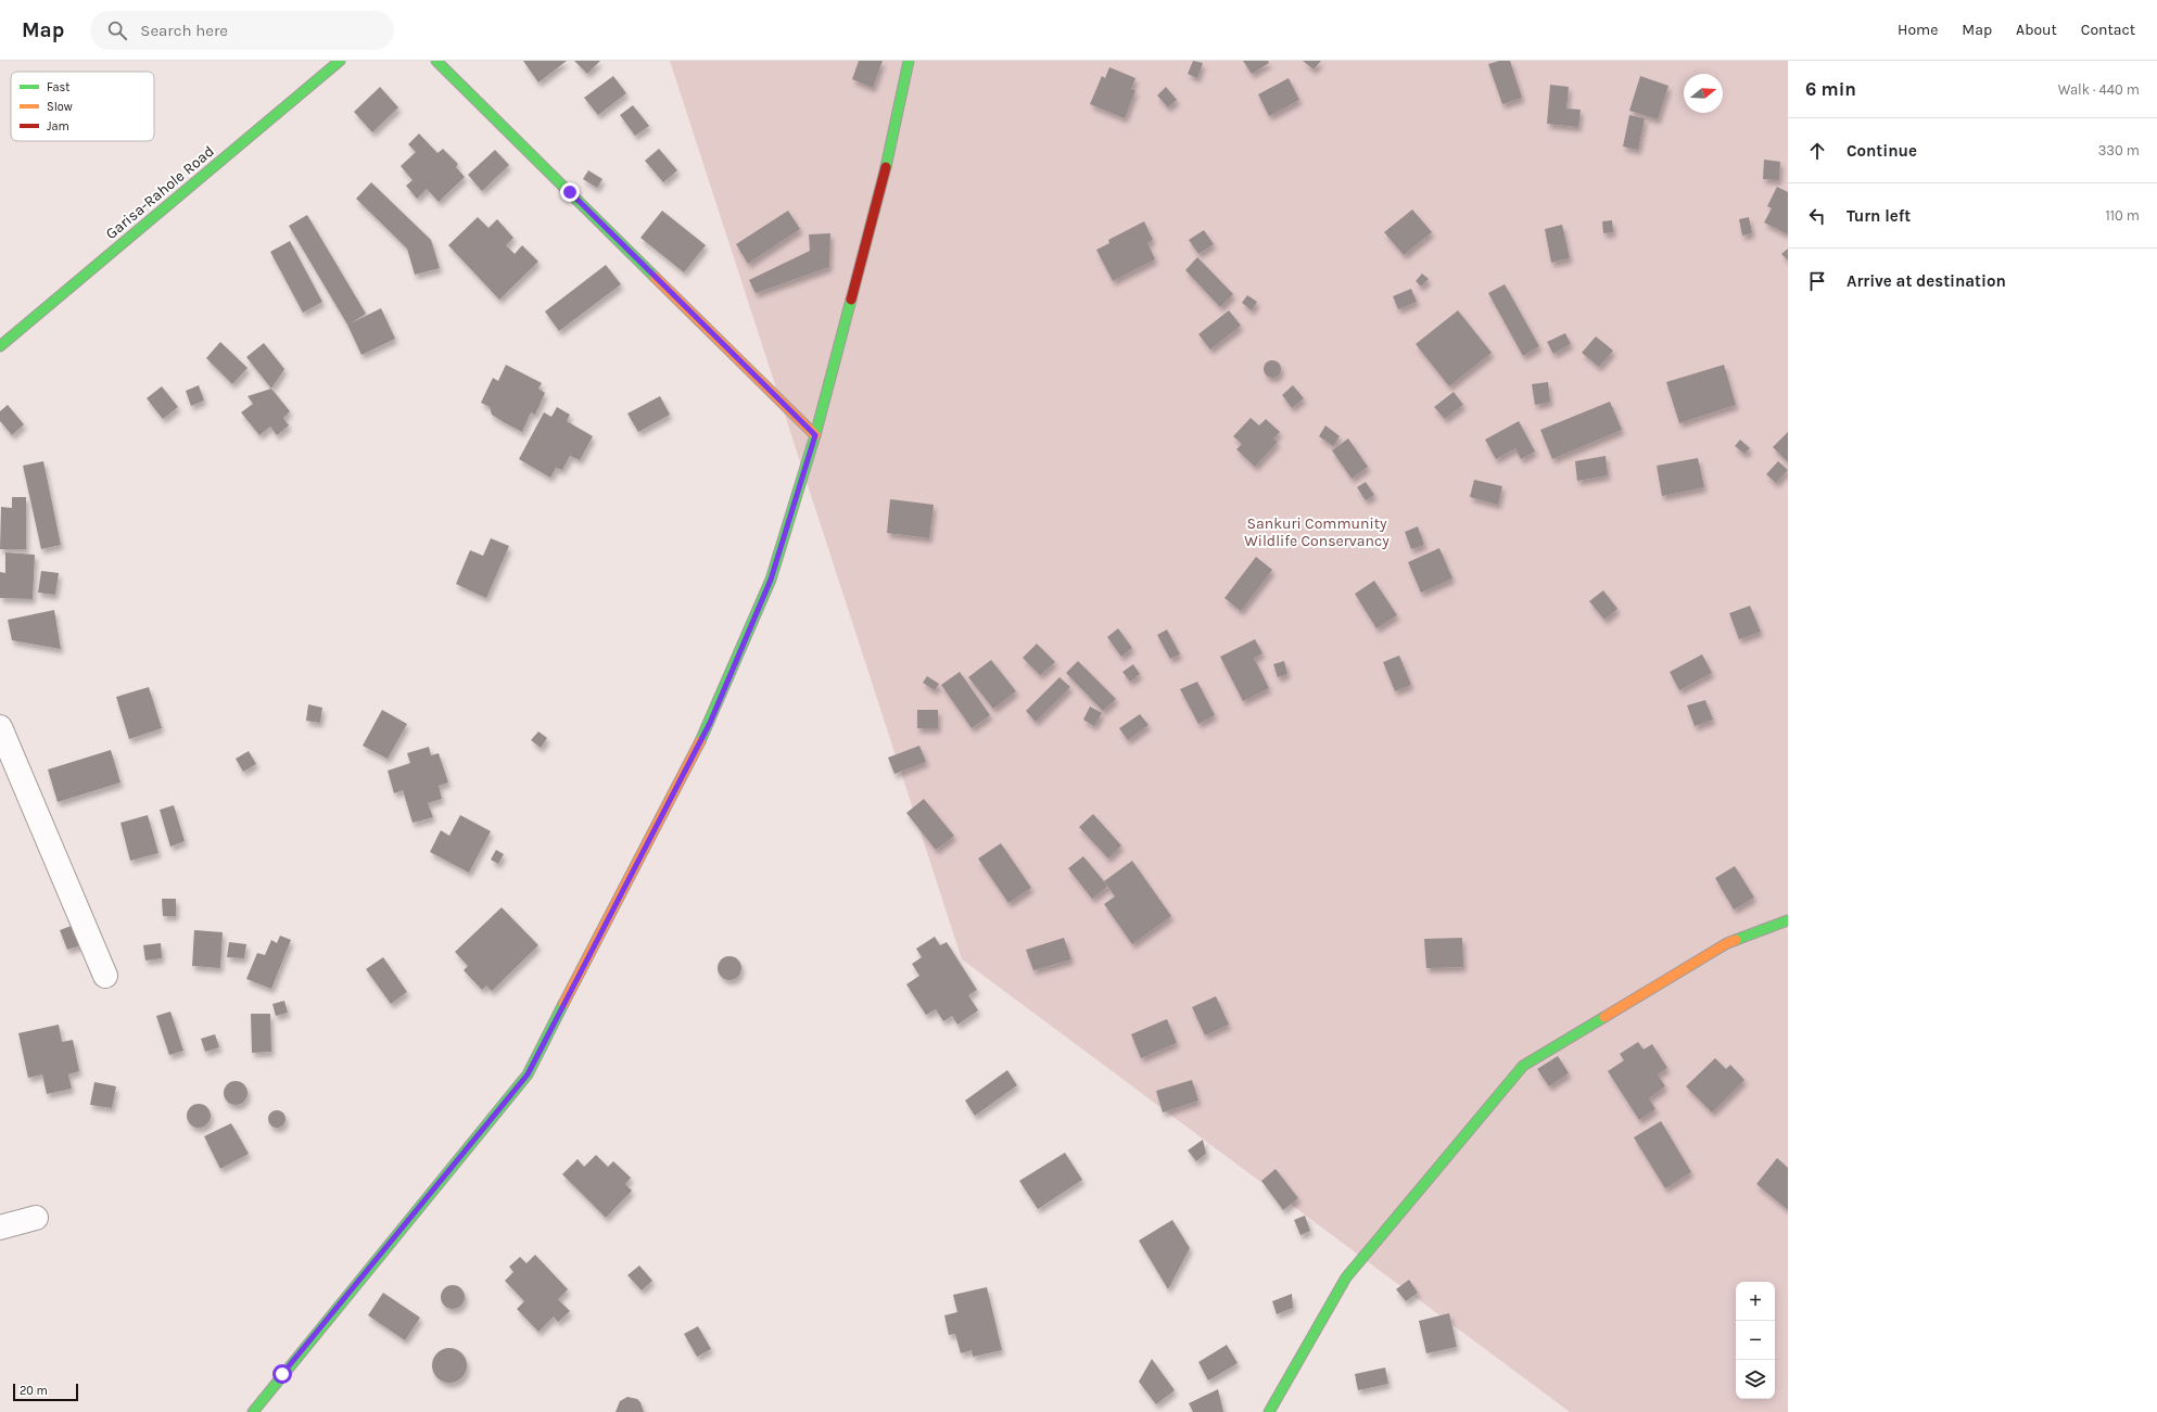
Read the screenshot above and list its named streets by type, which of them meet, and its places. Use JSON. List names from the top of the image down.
{
  "streets": {
    "street": ["Garisa-Rahole Road"]
  },
  "parks": ["Sankuri Community Wildlife Conservancy"],
  "legend": ["Fast", "Slow", "Jam"],
  "scale_bar": "20 m",
  "north": "right",
  "page": {
    "header": "Map",
    "search": "Search here",
    "nav": [
      "Home",
      "Map",
      "About",
      "Contact"
    ],
    "heading": ["6 min", "Walk · 440 m"],
    "list": [
      ["Continue", "330 m"],
      ["Turn left", "110 m"],
      "Arrive at destination"
    ],
    "map_buttons": ["+", "−"],
    "scale": "20 m"
  }
}
